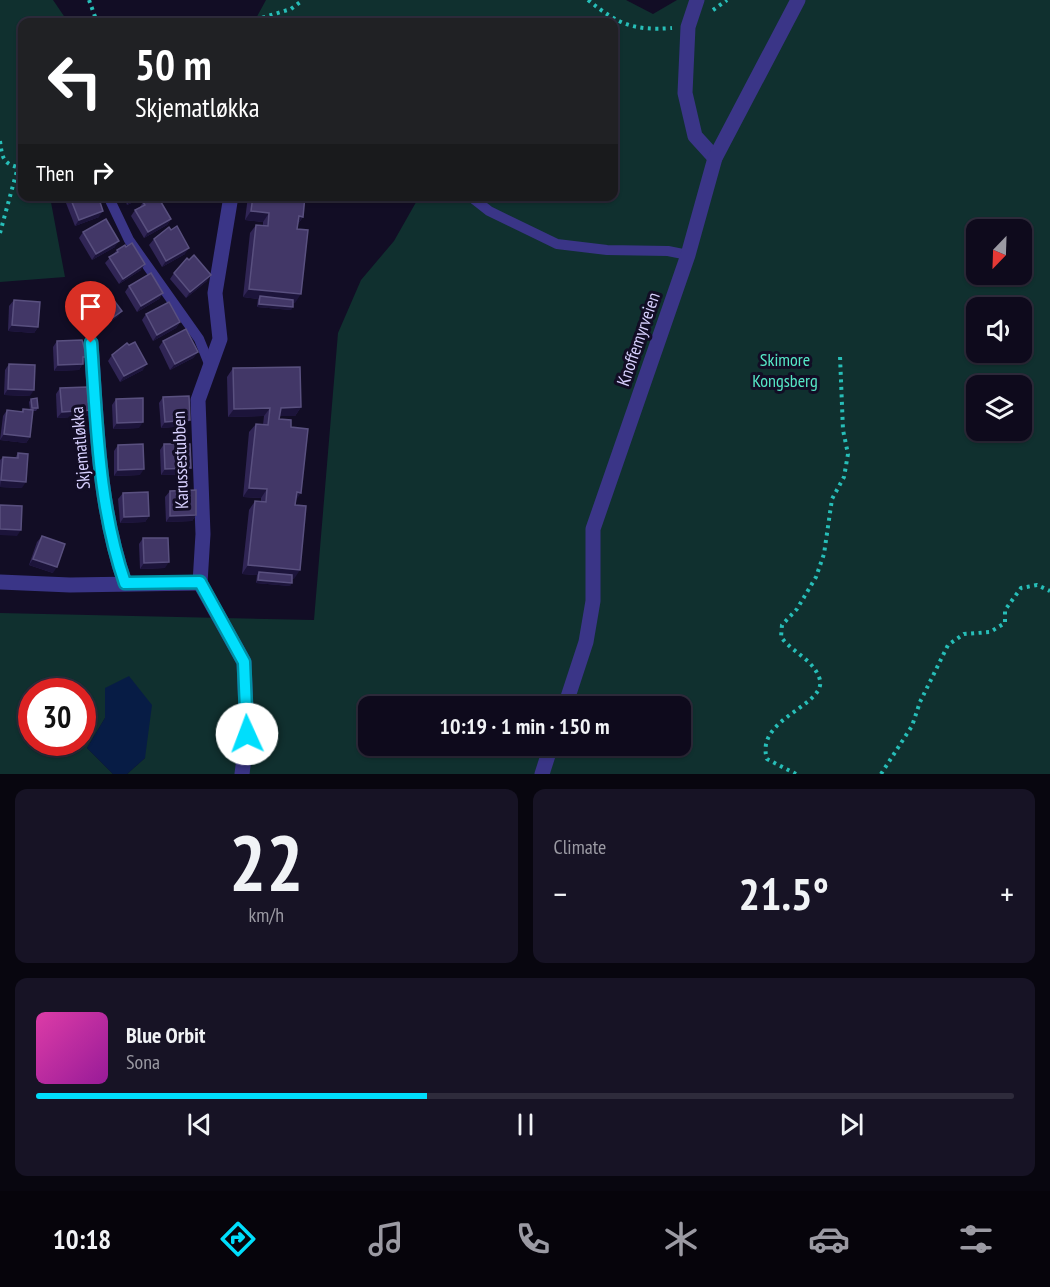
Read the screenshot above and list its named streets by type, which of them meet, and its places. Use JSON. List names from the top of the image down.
{
  "streets": {
    "street": ["Knoffemyrveien", "Skjematløkka", "Karussestubben"]
  },
  "parks": ["Skimore Kongsberg"],
  "north": "bottom left",
  "page": {
    "turn": ["50 m", "Skjematløkka"],
    "then": "Then",
    "limit": "30",
    "trip": "10:19 · 1 min · 150 m",
    "tile": [
      ["22", "km/h"],
      "Climate"
    ],
    "heat": ["−", "21.5°", "+"],
    "song": ["Blue Orbit", "Sona"],
    "tabs": "10:18"
  }
}
